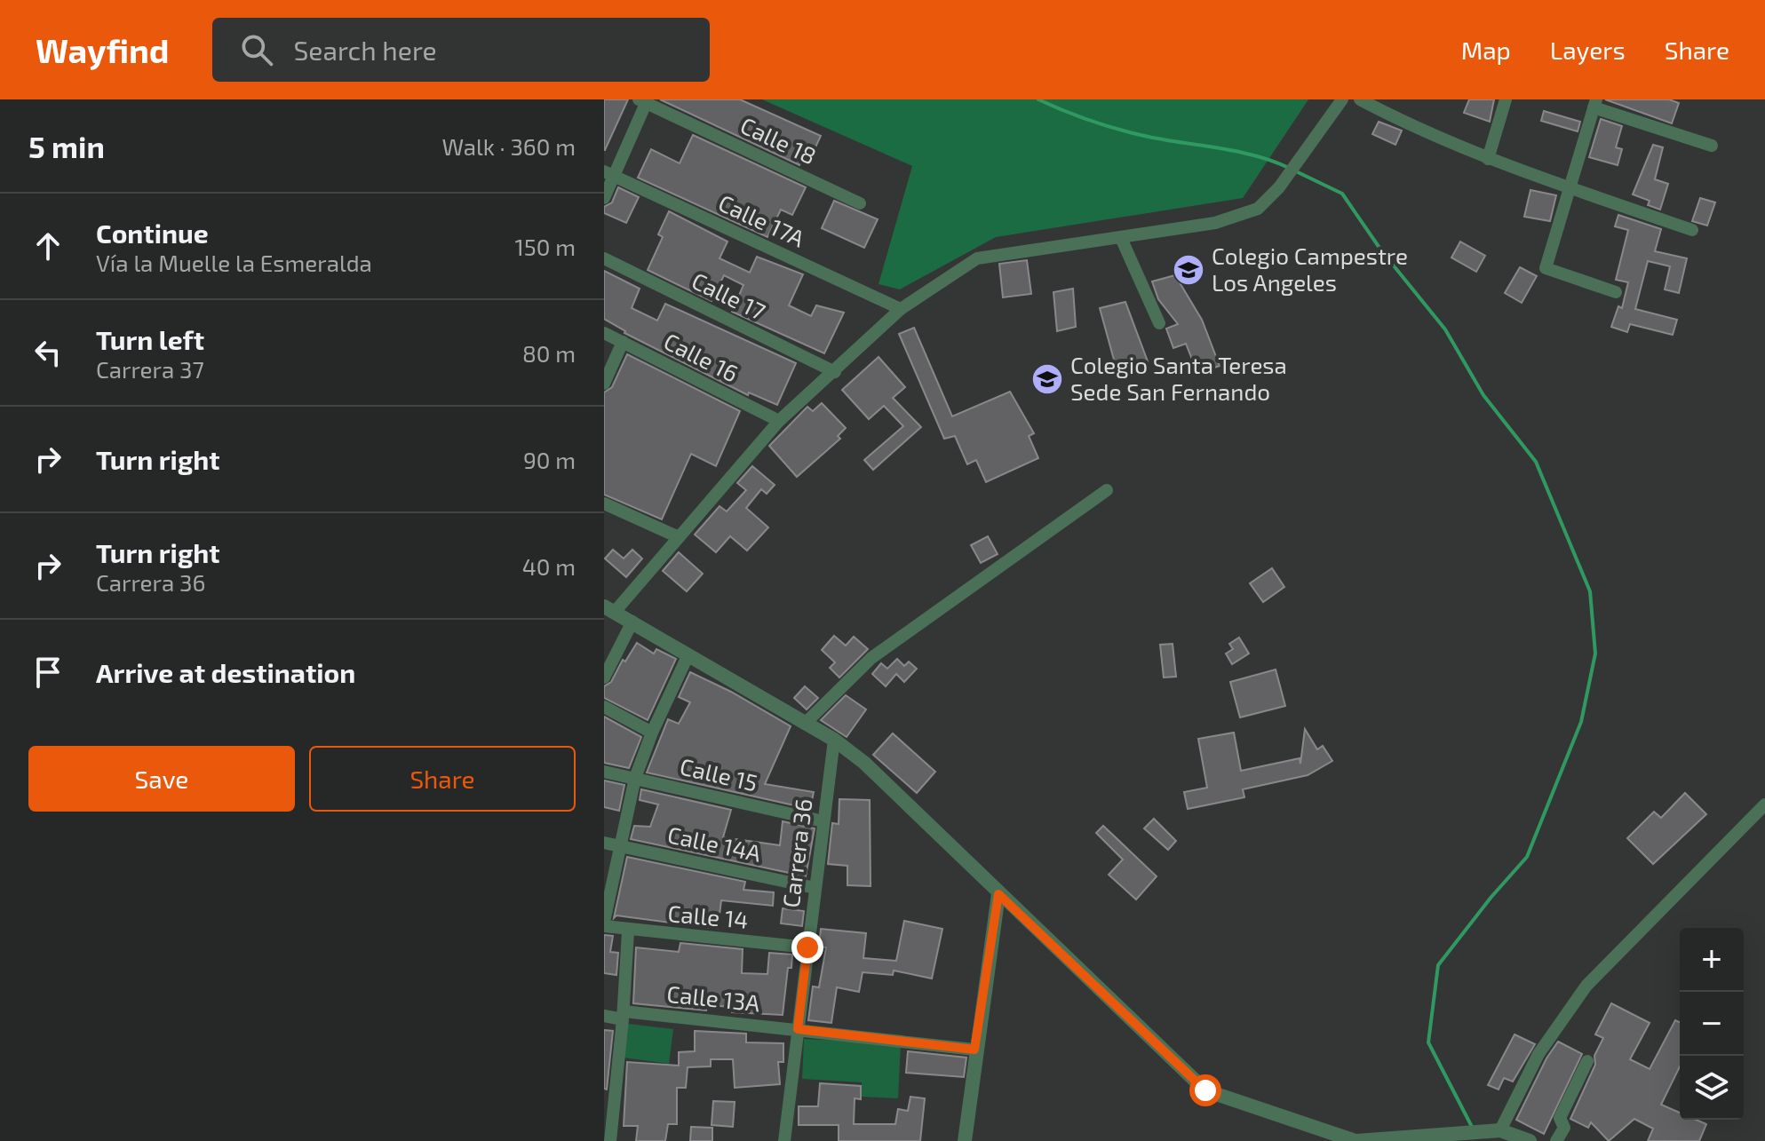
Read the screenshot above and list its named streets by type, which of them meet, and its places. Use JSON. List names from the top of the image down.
{
  "streets": {
    "street": [
      "Calle 18",
      "Calle 17A",
      "Calle 17",
      "Calle 16",
      "Calle 15",
      "Calle 14A",
      "Carrera 36",
      "Calle 14",
      "Calle 13A"
    ]
  },
  "crossings": [
    ["Calle 15", "Carrera 36"],
    ["Calle 14A", "Carrera 36"],
    ["Carrera 36", "Calle 14"],
    ["Carrera 36", "Calle 13A"]
  ],
  "places": {
    "school or university": ["Colegio Campestre Los Angeles", "Colegio Santa Teresa Sede San Fernando"]
  },
  "page": {
    "header": "Wayfind",
    "search": "Search here",
    "nav": ["Map", "Layers", "Share"],
    "heading": ["5 min", "Walk · 360 m"],
    "list": [
      ["Continue", "Vía la Muelle la Esmeralda", "150 m"],
      ["Turn left", "Carrera 37", "80 m"],
      ["Turn right", "90 m"],
      ["Turn right", "Carrera 36", "40 m"],
      "Arrive at destination"
    ],
    "buttons": ["Save", "Share"],
    "map_buttons": ["+", "−"]
  }
}
